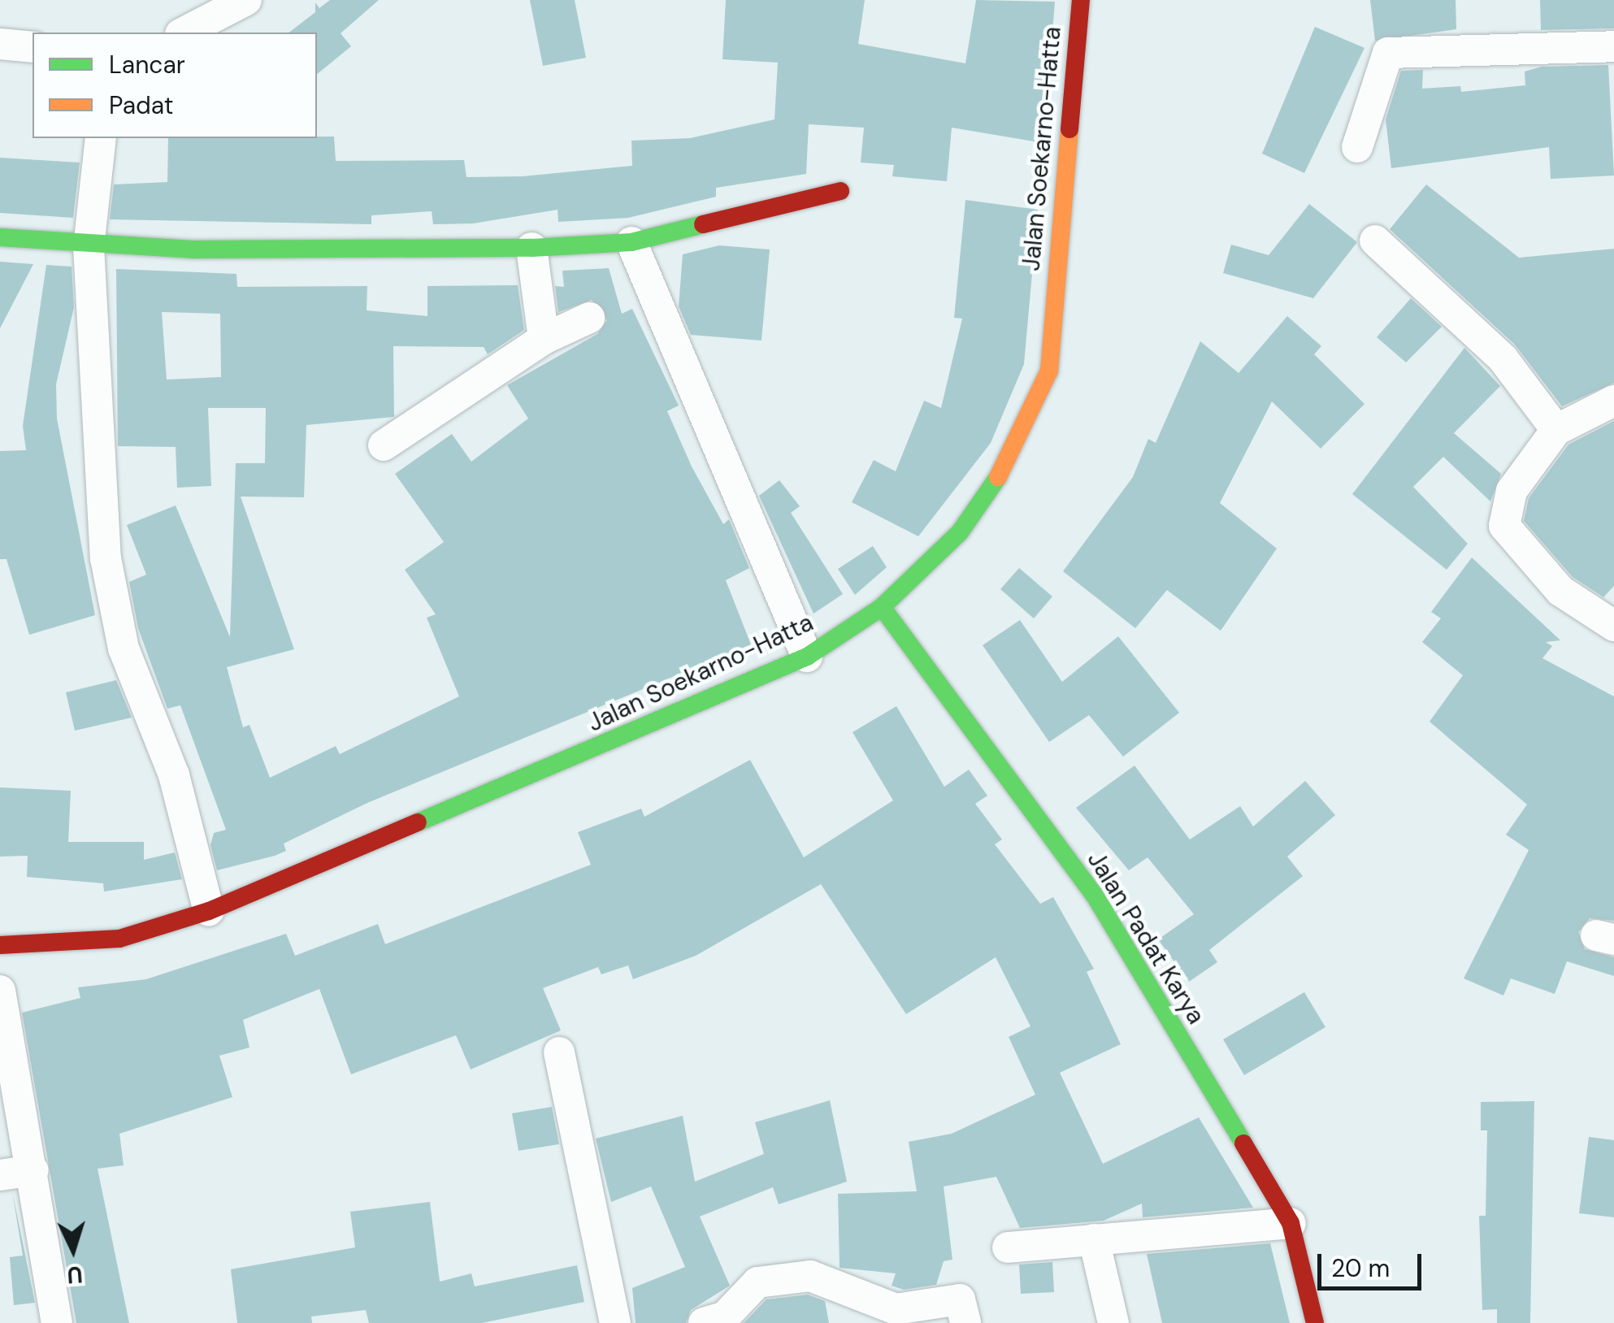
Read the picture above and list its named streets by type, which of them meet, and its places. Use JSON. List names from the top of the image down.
{
  "streets": {
    "main road": ["Jalan Soekarno-Hatta", "Jalan Padat Karya"]
  },
  "crossings": [
    ["Jalan Soekarno-Hatta", "Jalan Padat Karya"]
  ],
  "legend": ["Lancar", "Padat"],
  "scale_bar": "20 m",
  "north": "bottom"
}
